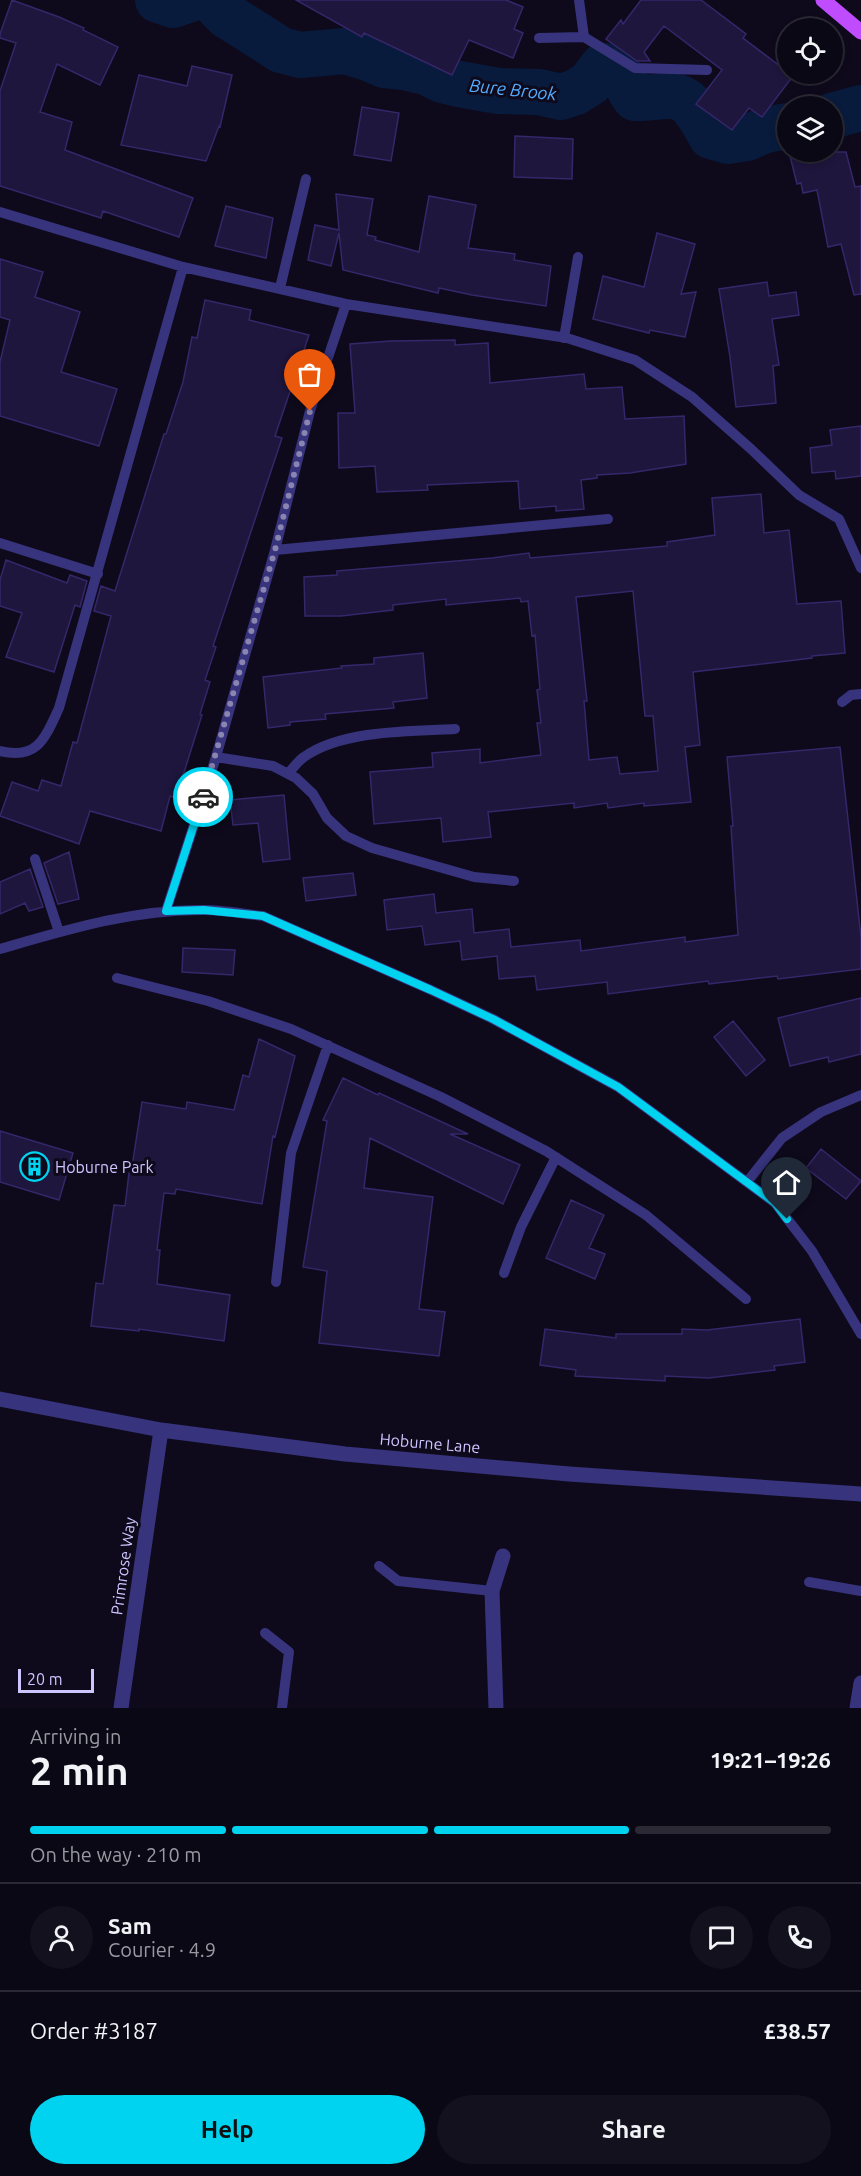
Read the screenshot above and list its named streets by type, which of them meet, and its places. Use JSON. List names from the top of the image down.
{
  "streets": {
    "street": ["Hoburne Lane", "Primrose Way"]
  },
  "crossings": [
    ["Hoburne Lane", "Primrose Way"]
  ],
  "water": ["Bure Brook"],
  "places": {
    "building": ["Hoburne Park"]
  },
  "scale_bar": "20 m",
  "page": {
    "scale": "20 m",
    "heading": ["2 min", "Arriving in", "19:21–19:26"],
    "panel": [
      "Sam",
      "Courier · 4.9",
      "Order #3187",
      "£38.57"
    ],
    "bar": "On the way · 210 m",
    "buttons": ["Help", "Share"]
  }
}
